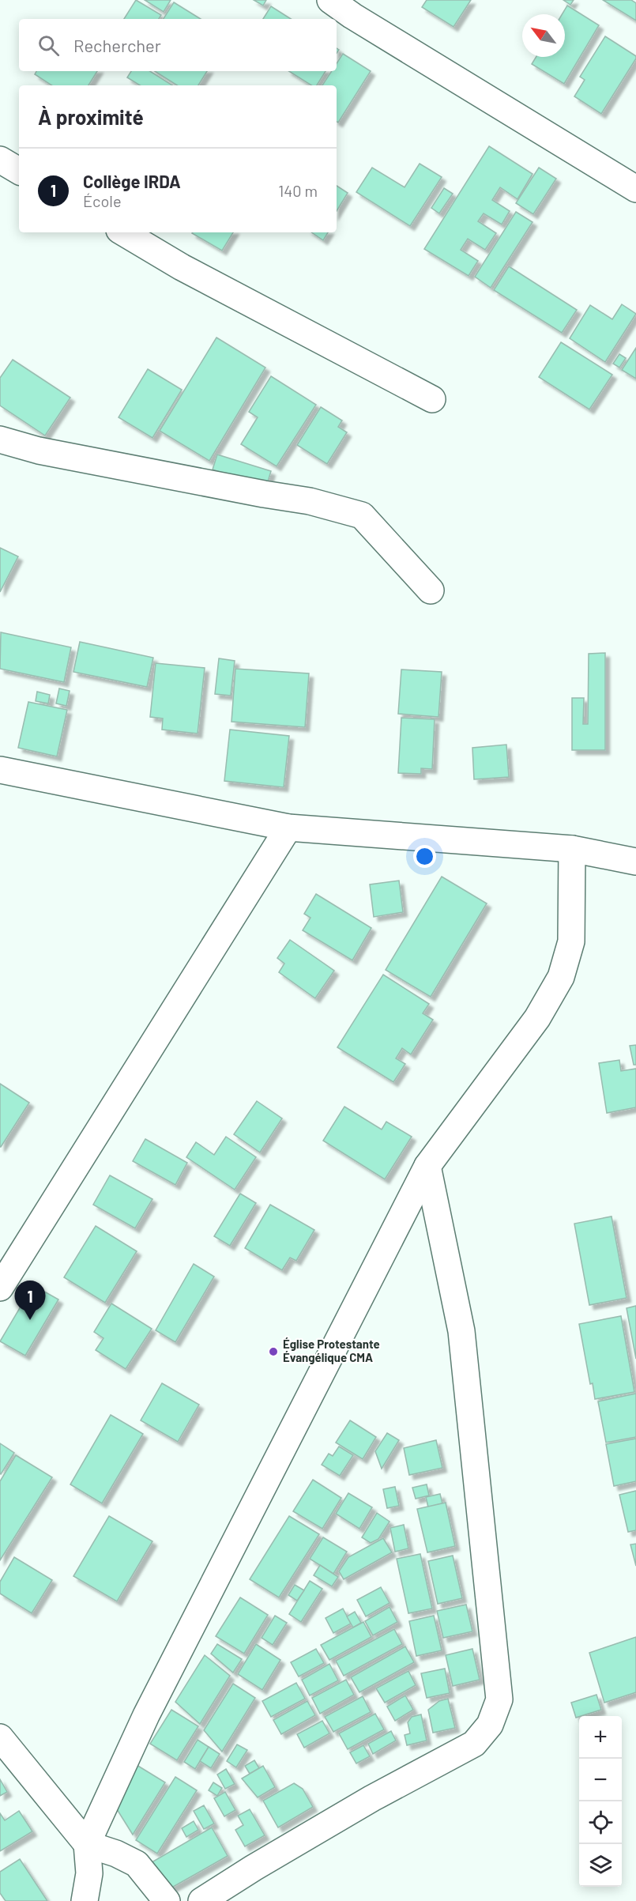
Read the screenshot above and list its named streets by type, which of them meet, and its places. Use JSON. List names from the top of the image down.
{
  "places": ["Église Protestante Évangélique CMA"],
  "north": "top left",
  "page": {
    "search": "Rechercher",
    "heading": "À proximité",
    "list": [
      {
        "mark": "1",
        "name": "Collège IRDA",
        "note": "École",
        "value": "140 m"
      }
    ],
    "pins": "1",
    "map_buttons": ["+", "−"]
  }
}
